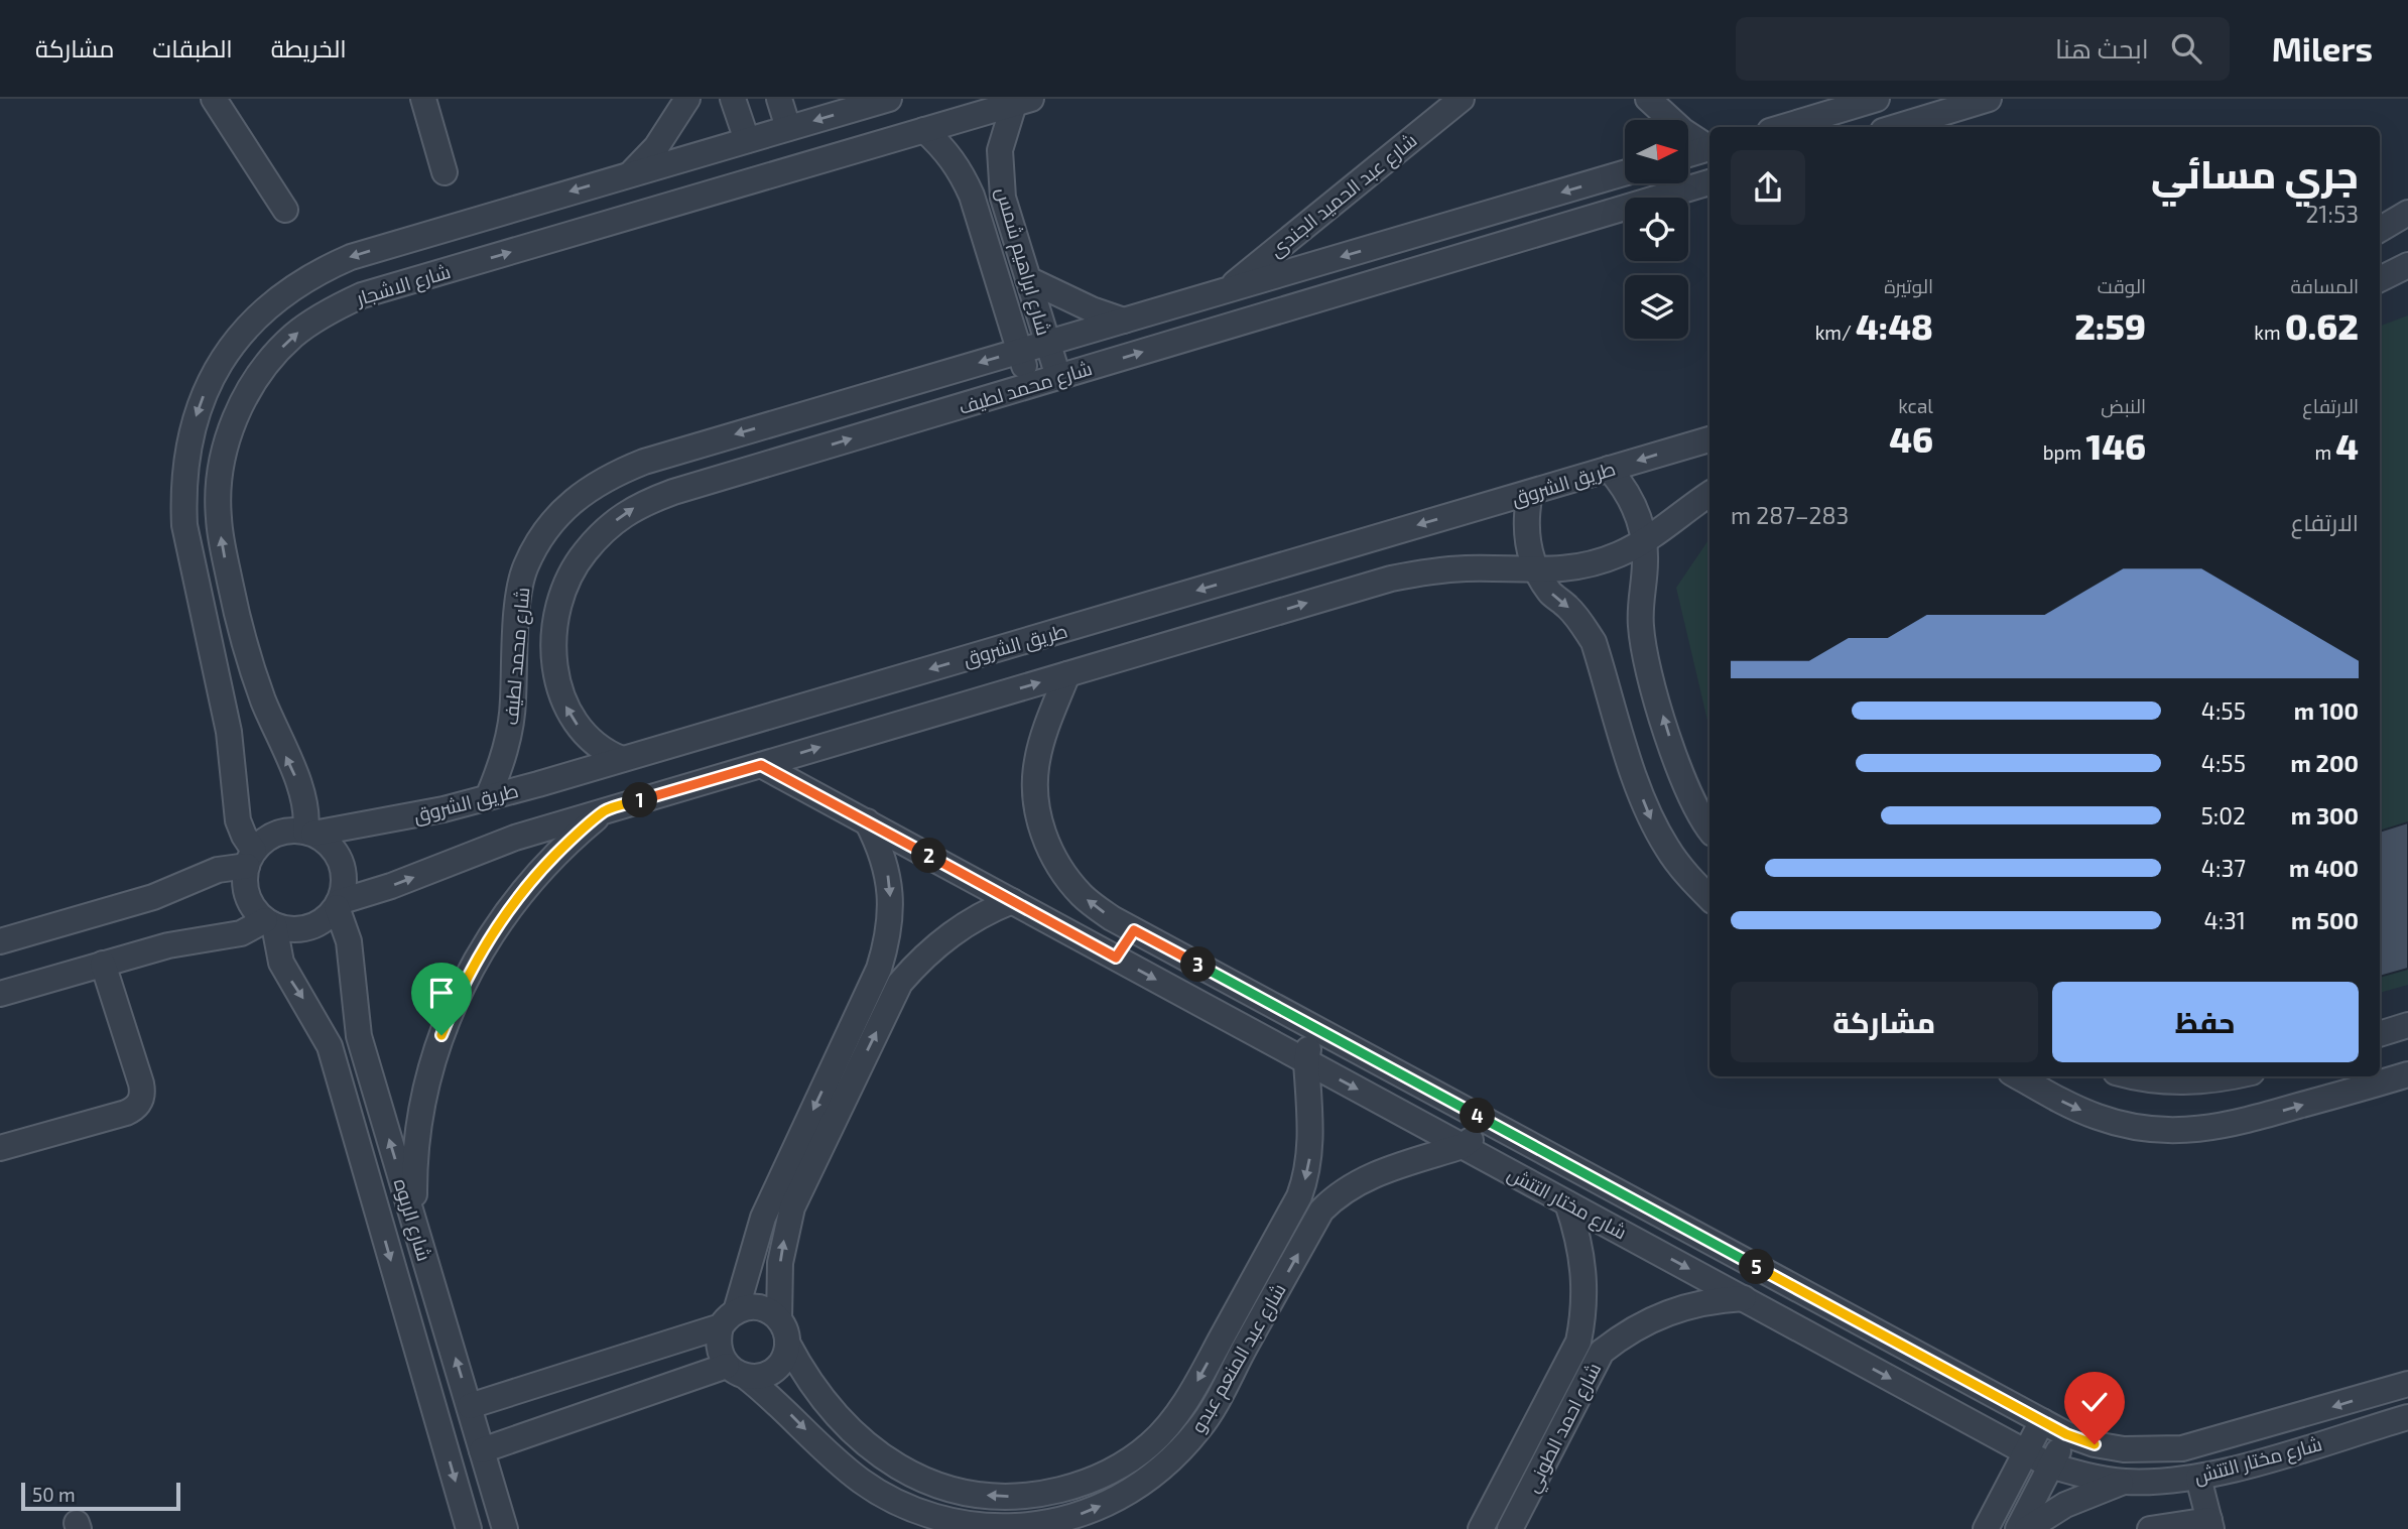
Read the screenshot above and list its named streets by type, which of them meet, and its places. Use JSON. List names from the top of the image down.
{
  "streets": {
    "street": [
      "شارع عبد الحميد الجندى",
      "شارع ابراهيم شمس",
      "شارع الاشجار",
      "شارع محمد لطيف",
      "طريق الشروق",
      "شارع مختار التتش",
      "شارع الربوه",
      "شارع عبد المنعم عبدو",
      "شارع احمد الطوني"
    ]
  },
  "crossings": [
    ["شارع عبد الحميد الجندى", "شارع محمد لطيف"],
    ["شارع ابراهيم شمس", "شارع الاشجار"],
    ["شارع ابراهيم شمس", "شارع محمد لطيف"],
    ["شارع الاشجار", "طريق الشروق"],
    ["شارع الاشجار", "شارع الربوه"],
    ["شارع محمد لطيف", "طريق الشروق"],
    ["طريق الشروق", "شارع الربوه"],
    ["شارع مختار التتش", "شارع عبد المنعم عبدو"],
    ["شارع مختار التتش", "شارع احمد الطوني"]
  ],
  "scale_bar": "50 m",
  "north": "right",
  "page": {
    "header": "Milers",
    "search": "ابحث هنا",
    "nav": ["الخريطة", "الطبقات", "مشاركة"],
    "heading": ["جري مسائي", "21:53"],
    "stats": [
      ["المسافة", "0.62 km"],
      ["الوقت", "2:59"],
      ["الوتيرة", "4:48 /km"],
      ["الارتفاع", "4 m"],
      ["النبض", "146 bpm"],
      ["kcal", "46"]
    ],
    "chart": ["الارتفاع", "283–287 m"],
    "list": [
      {
        "name": "100 m",
        "note": "4:55"
      },
      {
        "name": "200 m",
        "note": "4:55"
      },
      {
        "name": "300 m",
        "note": "5:02"
      },
      {
        "name": "400 m",
        "note": "4:37"
      },
      {
        "name": "500 m",
        "note": "4:31"
      }
    ],
    "pins": [
      "1",
      "2",
      "3",
      "4",
      "5"
    ],
    "buttons": ["حفظ", "مشاركة"],
    "scale": "50 m"
  }
}
